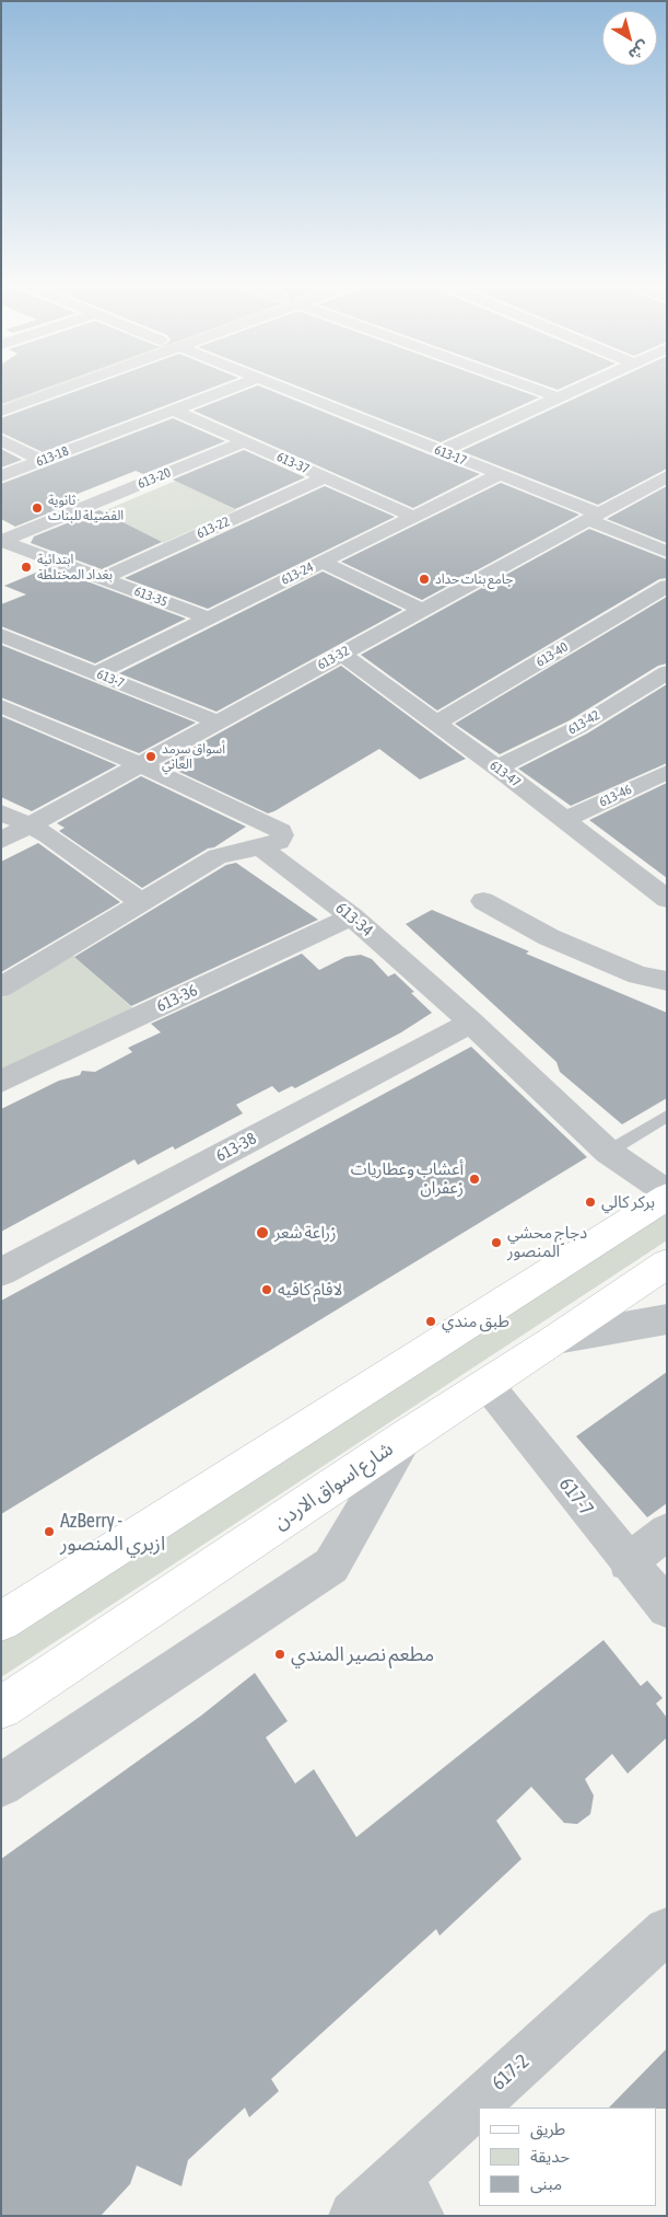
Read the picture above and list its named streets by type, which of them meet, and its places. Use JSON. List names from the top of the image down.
{
  "streets": {
    "main road": ["شارع اسواق الاردن"],
    "street": [
      "613-17",
      "613-18",
      "613-37",
      "613-20",
      "613-22",
      "613-24",
      "613-35",
      "613-40",
      "613-32",
      "613-7",
      "613-42",
      "613-47",
      "613-46",
      "613-34",
      "613-36",
      "613-38",
      "617-7",
      "617-2"
    ]
  },
  "crossings": [
    ["613-17", "613-24"],
    ["613-17", "613-32"],
    ["613-18", "613-37"],
    ["613-37", "613-20"],
    ["613-37", "613-22"],
    ["613-37", "613-24"],
    ["613-20", "613-35"],
    ["613-22", "613-35"],
    ["613-24", "613-35"],
    ["613-24", "613-7"],
    ["613-40", "613-47"],
    ["613-32", "613-7"],
    ["613-32", "613-47"],
    ["613-42", "613-47"],
    ["613-47", "613-46"],
    ["613-34", "613-36"],
    ["613-34", "613-38"],
    ["شارع اسواق الاردن", "617-7"]
  ],
  "places": [
    "ثانوية الفضيلة للبنات",
    "ابتدائية بغداد المختلطة",
    "جامع بنات حداد",
    "أسواق سرمد العاني",
    "أعشاب وعطاريات زعفران",
    "بركر كالي",
    "زراعة شعر",
    "دجاج محشي المنصور",
    "لافام كافيه",
    "طبق مندي",
    "AzBerry - ازبري المنصور",
    "مطعم نصير المندي"
  ],
  "legend": ["طريق", "حديقة", "مبنى"],
  "north": "bottom right"
}
